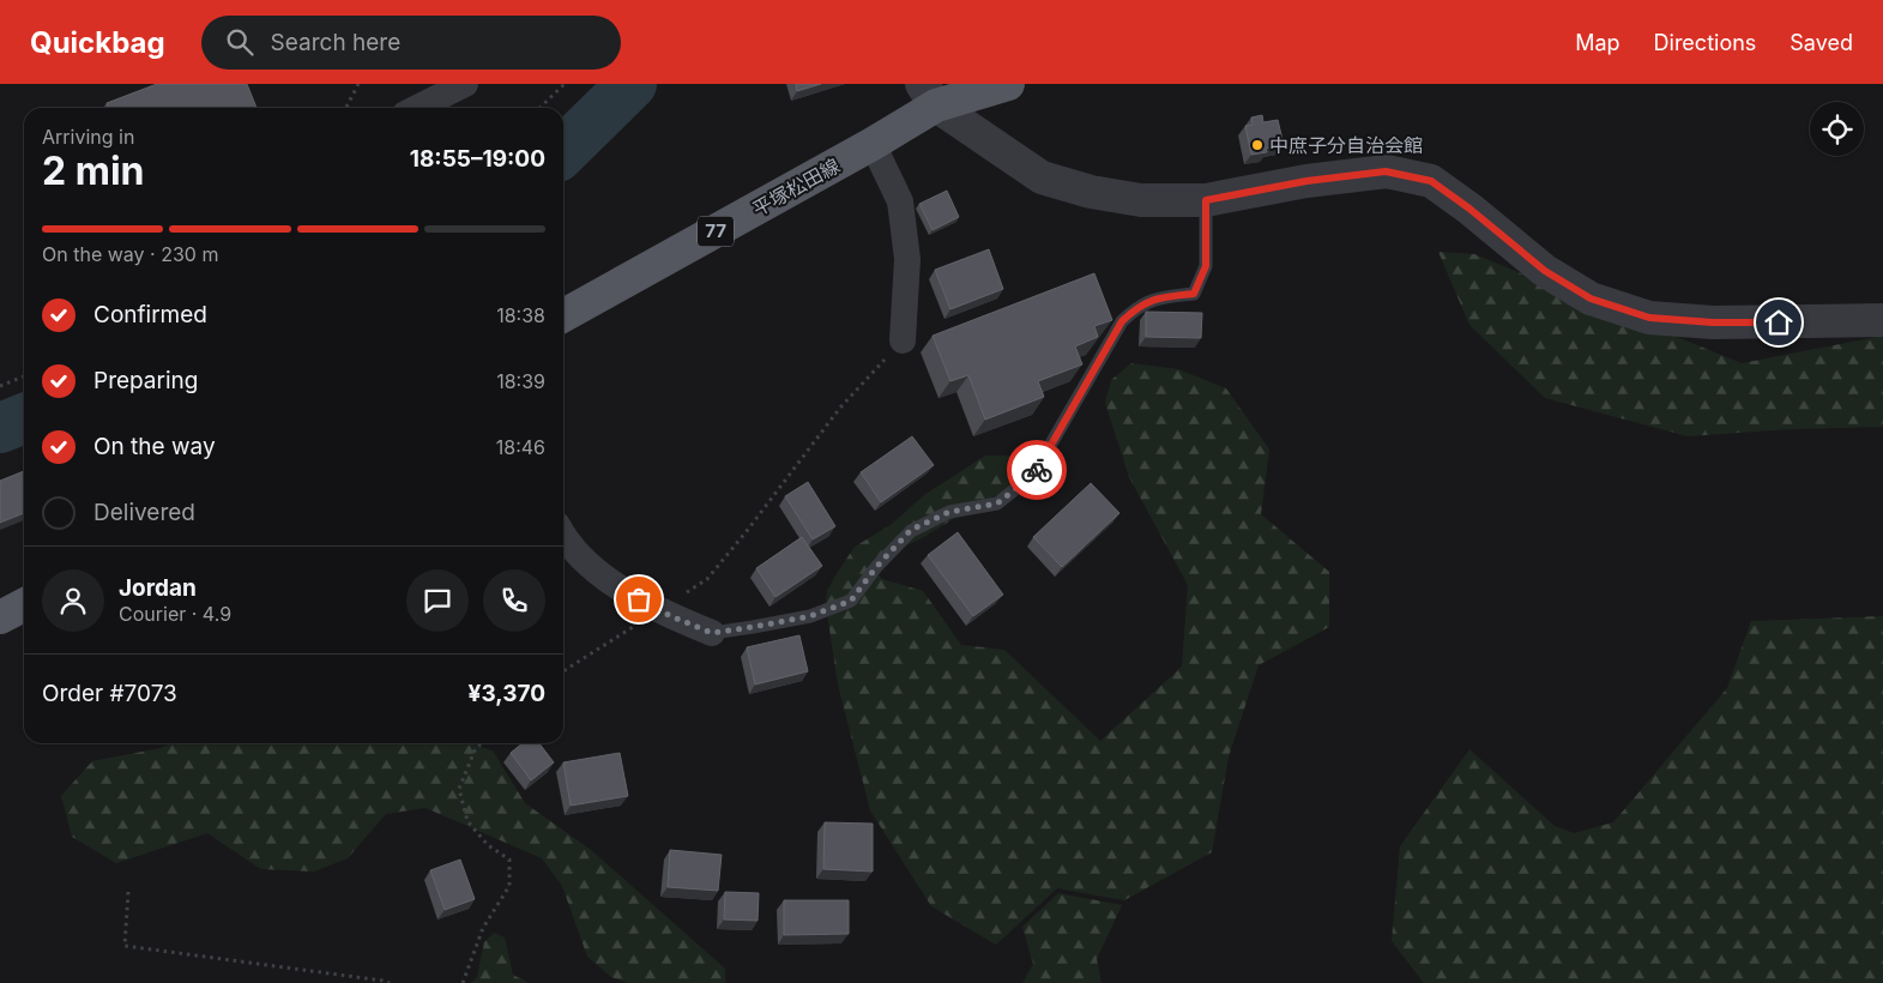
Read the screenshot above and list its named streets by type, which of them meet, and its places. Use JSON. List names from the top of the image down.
{
  "streets": {
    "main road": ["平塚松田線", "77"]
  },
  "places": ["中庶子分自治会館"],
  "page": {
    "header": "Quickbag",
    "search": "Search here",
    "nav": ["Map", "Directions", "Saved"],
    "heading": ["2 min", "Arriving in", "18:55–19:00"],
    "panel": [
      "Jordan",
      "Courier · 4.9",
      "Order #7073",
      "¥3,370"
    ],
    "bar": "On the way · 230 m",
    "list": [
      ["Confirmed", "18:38"],
      ["Preparing", "18:39"],
      ["On the way", "18:46"],
      "Delivered"
    ]
  }
}
